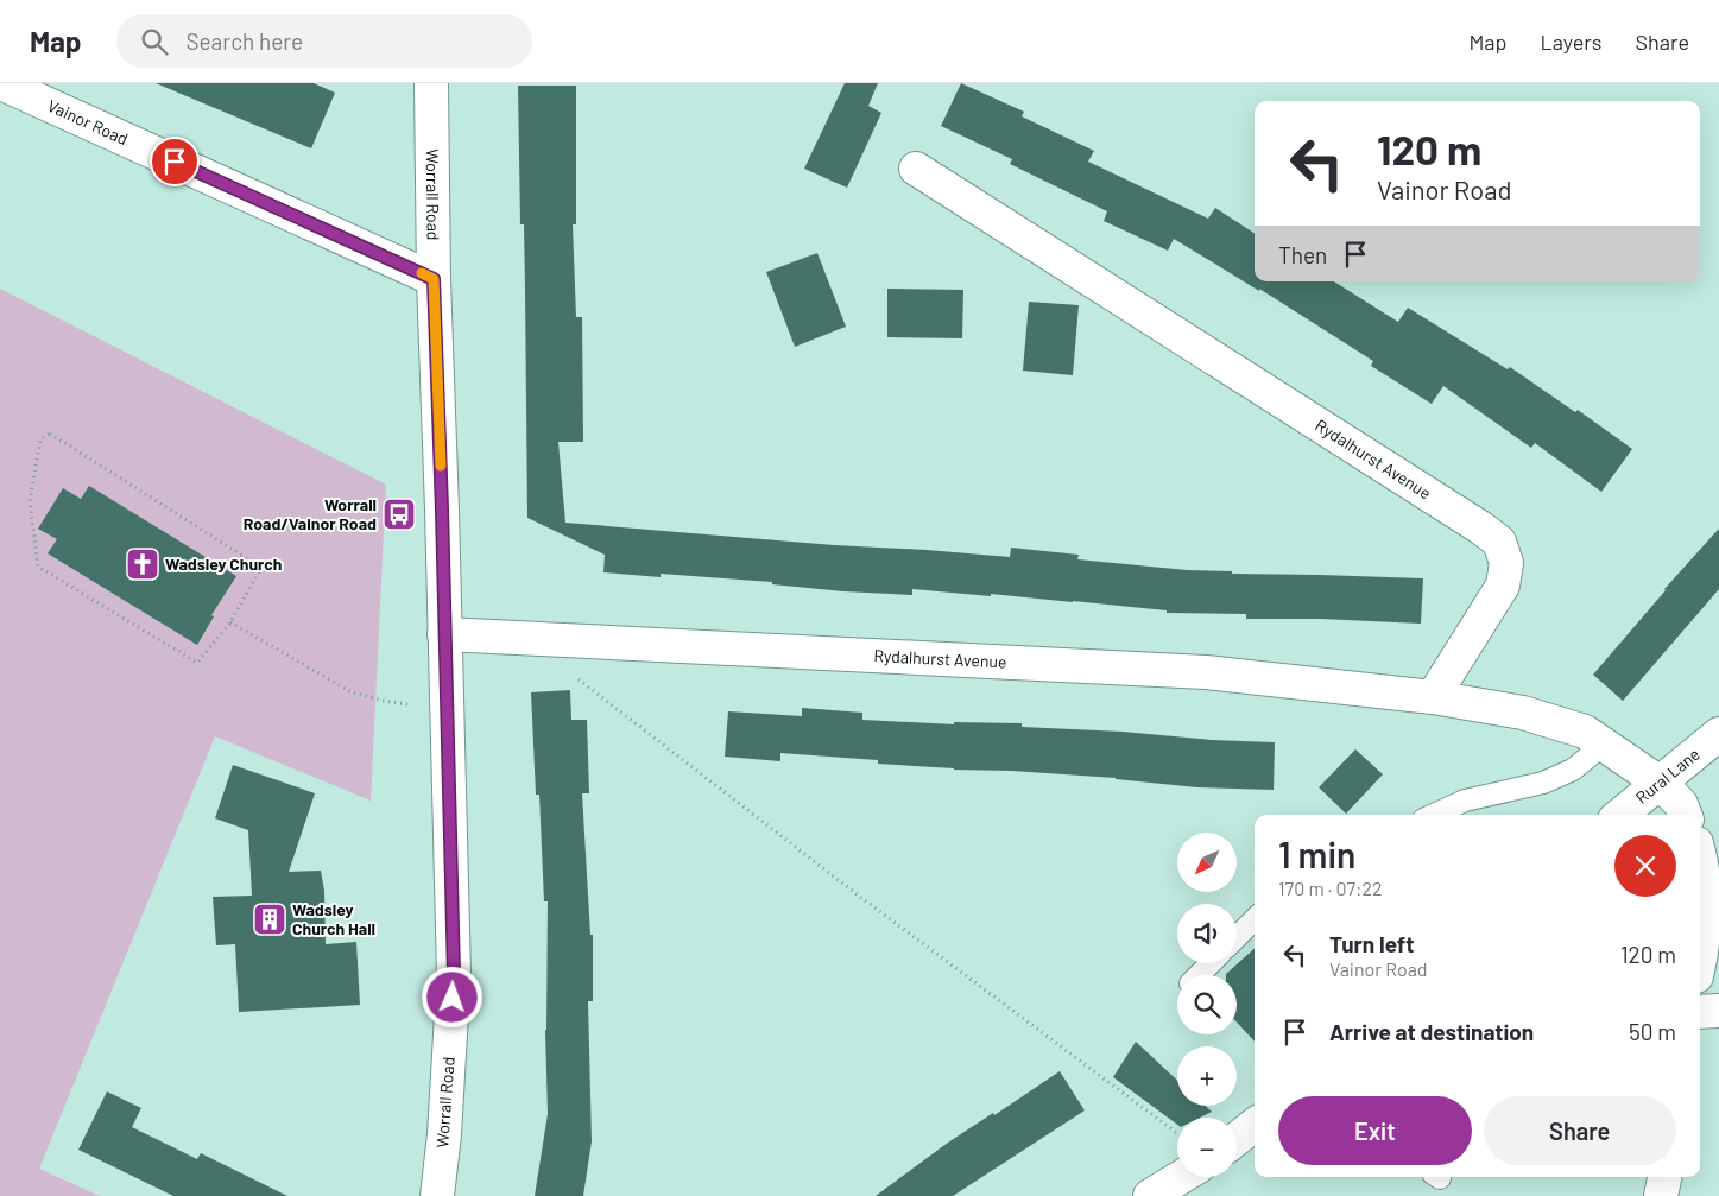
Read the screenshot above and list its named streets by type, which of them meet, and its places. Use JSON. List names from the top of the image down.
{
  "streets": {
    "street": [
      "Vainor Road",
      "Worrall Road",
      "Rydalhurst Avenue",
      "Rural Lane"
    ]
  },
  "crossings": [
    ["Vainor Road", "Worrall Road"],
    ["Worrall Road", "Rydalhurst Avenue"],
    ["Rydalhurst Avenue", "Rural Lane"]
  ],
  "places": {
    "bus stop": ["Worrall Road/Vainor Road"],
    "church": ["Wadsley Church"],
    "building": ["Wadsley Church Hall"]
  },
  "north": "bottom left",
  "page": {
    "header": "Map",
    "search": "Search here",
    "nav": ["Map", "Layers", "Share"],
    "turn": ["120 m", "Vainor Road"],
    "then": "Then",
    "heading": ["1 min", "170 m · 07:22"],
    "map_buttons": ["+", "−"],
    "list": [
      {
        "name": "Turn left",
        "note": "Vainor Road",
        "value": "120 m"
      },
      {
        "name": "Arrive at destination",
        "value": "50 m"
      }
    ],
    "buttons": ["Exit", "Share"]
  }
}
